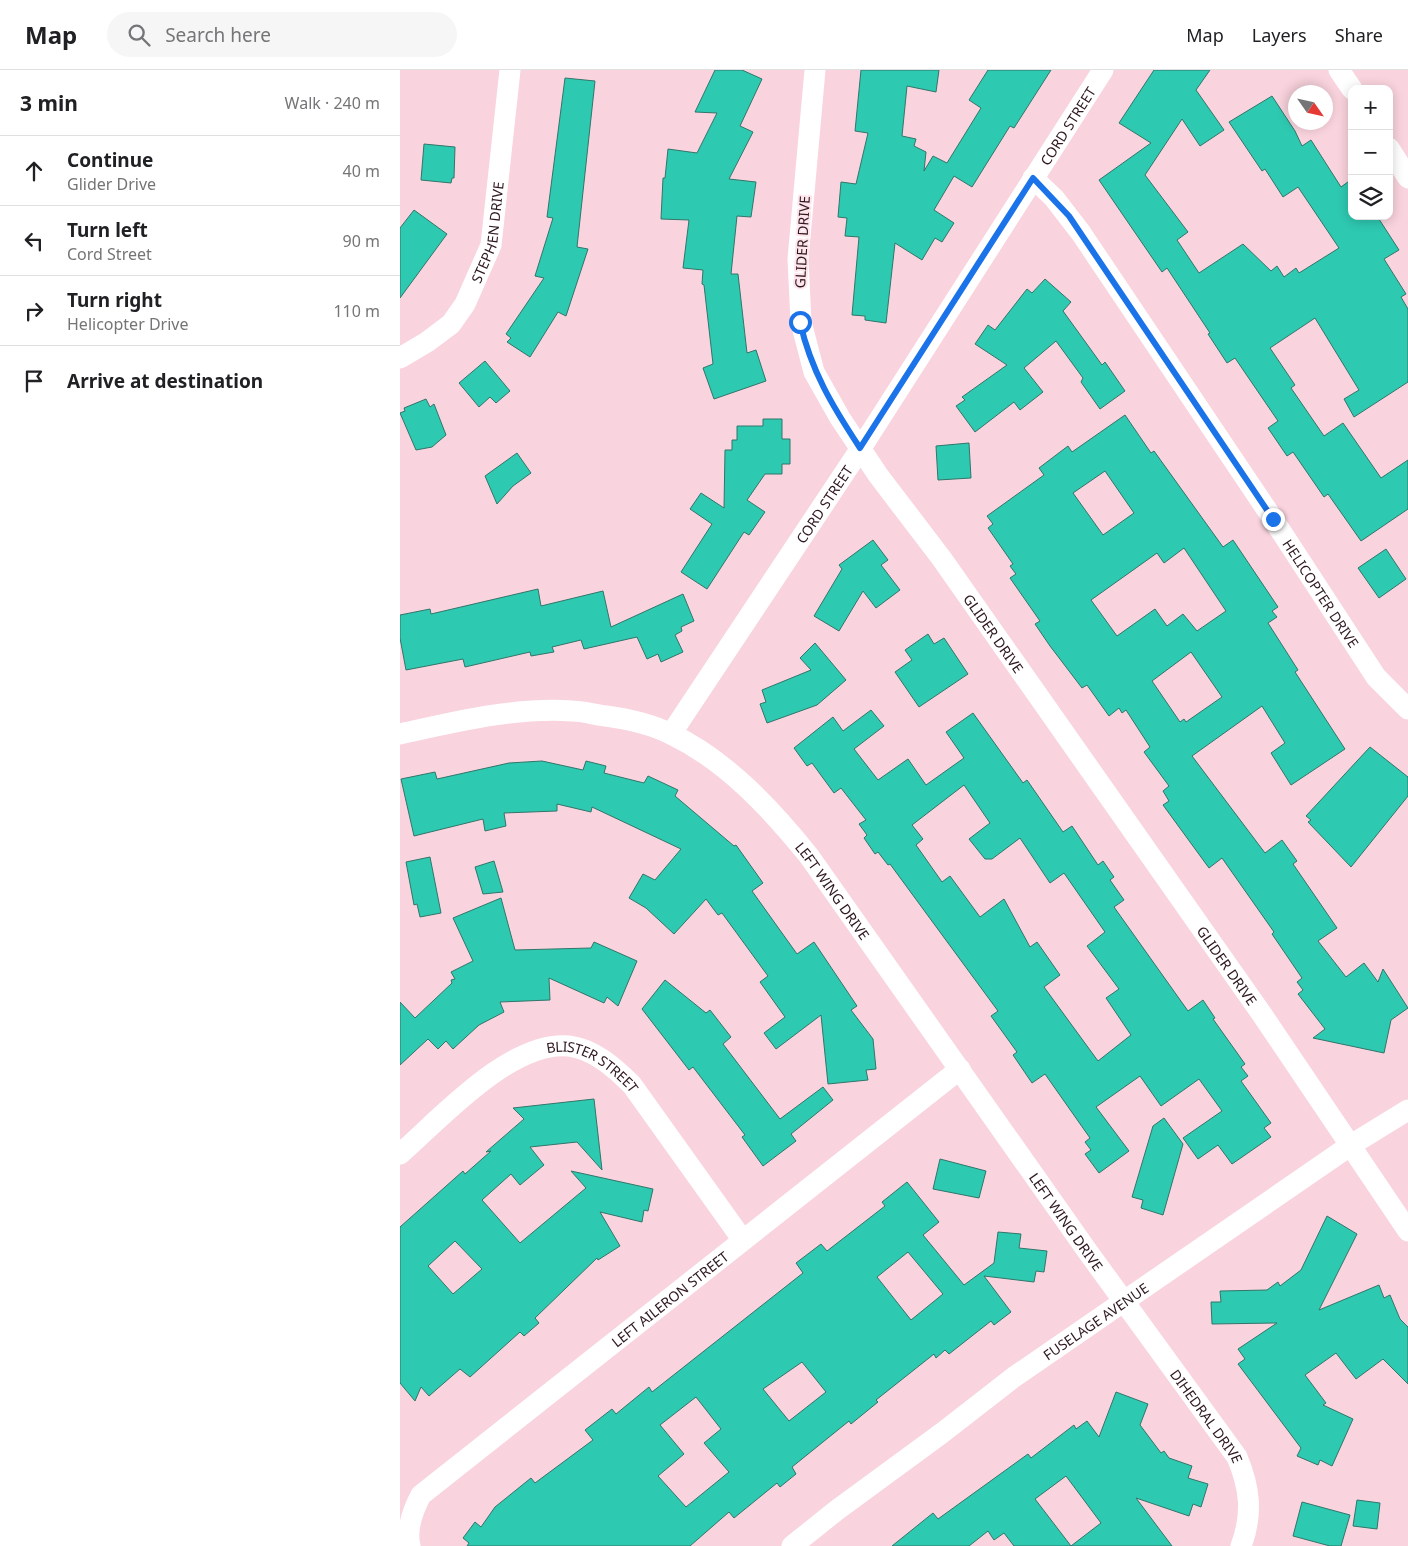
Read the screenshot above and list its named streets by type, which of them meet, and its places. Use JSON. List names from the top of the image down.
{
  "streets": {
    "street": [
      "CORD STREET",
      "STEPHEN DRIVE",
      "GLIDER DRIVE",
      "HELICOPTER DRIVE",
      "LEFT WING DRIVE",
      "BLISTER STREET",
      "LEFT AILERON STREET",
      "FUSELAGE AVENUE",
      "DIHEDRAL DRIVE"
    ]
  },
  "crossings": [
    ["CORD STREET", "GLIDER DRIVE"],
    ["CORD STREET", "HELICOPTER DRIVE"],
    ["CORD STREET", "LEFT WING DRIVE"],
    ["GLIDER DRIVE", "FUSELAGE AVENUE"],
    ["LEFT WING DRIVE", "LEFT AILERON STREET"],
    ["LEFT WING DRIVE", "FUSELAGE AVENUE"],
    ["LEFT WING DRIVE", "DIHEDRAL DRIVE"],
    ["BLISTER STREET", "LEFT AILERON STREET"],
    ["FUSELAGE AVENUE", "DIHEDRAL DRIVE"]
  ],
  "north": "bottom right",
  "page": {
    "header": "Map",
    "search": "Search here",
    "nav": ["Map", "Layers", "Share"],
    "heading": ["3 min", "Walk · 240 m"],
    "map_buttons": ["+", "−"],
    "list": [
      ["Continue", "Glider Drive", "40 m"],
      ["Turn left", "Cord Street", "90 m"],
      ["Turn right", "Helicopter Drive", "110 m"],
      "Arrive at destination"
    ]
  }
}
